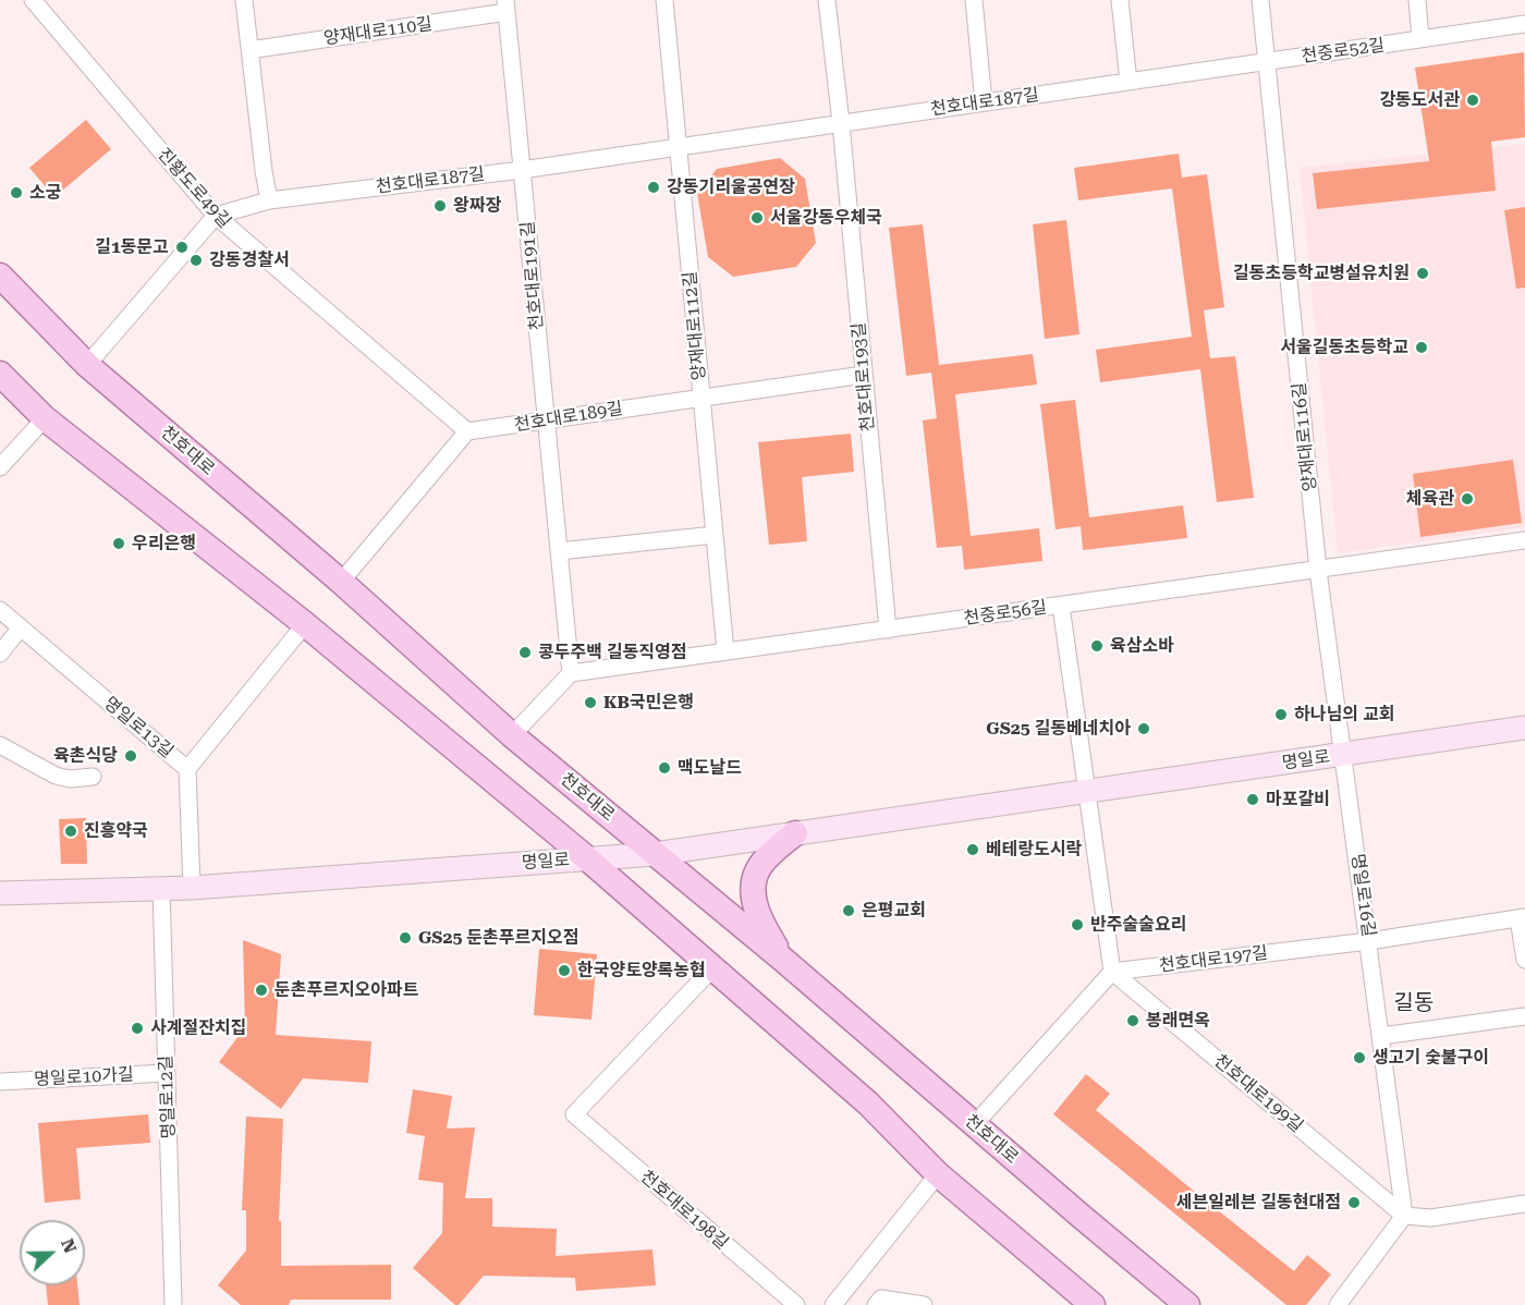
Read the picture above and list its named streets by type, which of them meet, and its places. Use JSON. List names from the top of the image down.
{
  "streets": {
    "main road": ["천호대로"],
    "street": [
      "양재대로110길",
      "천중로52길",
      "천호대로187길",
      "진황도로49길",
      "천호대로191길",
      "양재대로112길",
      "천호대로193길",
      "천호대로189길",
      "양재대로116길",
      "천중로56길",
      "명일로13길",
      "명일로",
      "명일로16길",
      "천호대로197길",
      "명일로10가길",
      "천호대로199길",
      "명일로12길",
      "천호대로198길"
    ]
  },
  "crossings": [
    ["양재대로110길", "천호대로191길"],
    ["천중로52길", "천호대로187길"],
    ["천중로52길", "양재대로116길"],
    ["천호대로187길", "진황도로49길"],
    ["천호대로187길", "천호대로191길"],
    ["천호대로187길", "양재대로112길"],
    ["천호대로187길", "천호대로193길"],
    ["천호대로187길", "양재대로116길"],
    ["진황도로49길", "천호대로189길"],
    ["천호대로191길", "천호대로189길"],
    ["천호대로191길", "천중로56길"],
    ["양재대로112길", "천호대로189길"],
    ["양재대로112길", "천중로56길"],
    ["천호대로193길", "천호대로189길"],
    ["천호대로193길", "천중로56길"],
    ["양재대로116길", "천중로56길"],
    ["양재대로116길", "명일로"],
    ["양재대로116길", "명일로16길"],
    ["천호대로", "명일로"],
    ["명일로13길", "명일로"],
    ["명일로", "명일로16길"],
    ["명일로", "명일로12길"],
    ["명일로16길", "천호대로197길"],
    ["명일로16길", "천호대로199길"],
    ["천호대로197길", "천호대로199길"],
    ["명일로10가길", "명일로12길"]
  ],
  "districts": ["길동"],
  "places": [
    "강동도서관",
    "강동기리울공연장",
    "소궁",
    "왕짜장",
    "서울강동우체국",
    "길1동문고",
    "강동경찰서",
    "길동초등학교병설유치원",
    "서울길동초등학교",
    "체육관",
    "우리은행",
    "육삼소바",
    "콩두주백 길동직영점",
    "KB국민은행",
    "하나님의 교회",
    "GS25 길동베네치아",
    "육촌식당",
    "맥도날드",
    "마포갈비",
    "진흥약국",
    "베테랑도시락",
    "은평교회",
    "반주술술요리",
    "GS25 둔촌푸르지오점",
    "한국양토양록농협",
    "둔촌푸르지오아파트",
    "봉래면옥",
    "사계절잔치집",
    "생고기 숯불구이",
    "세븐일레븐 길동현대점"
  ],
  "north": "right"
}
